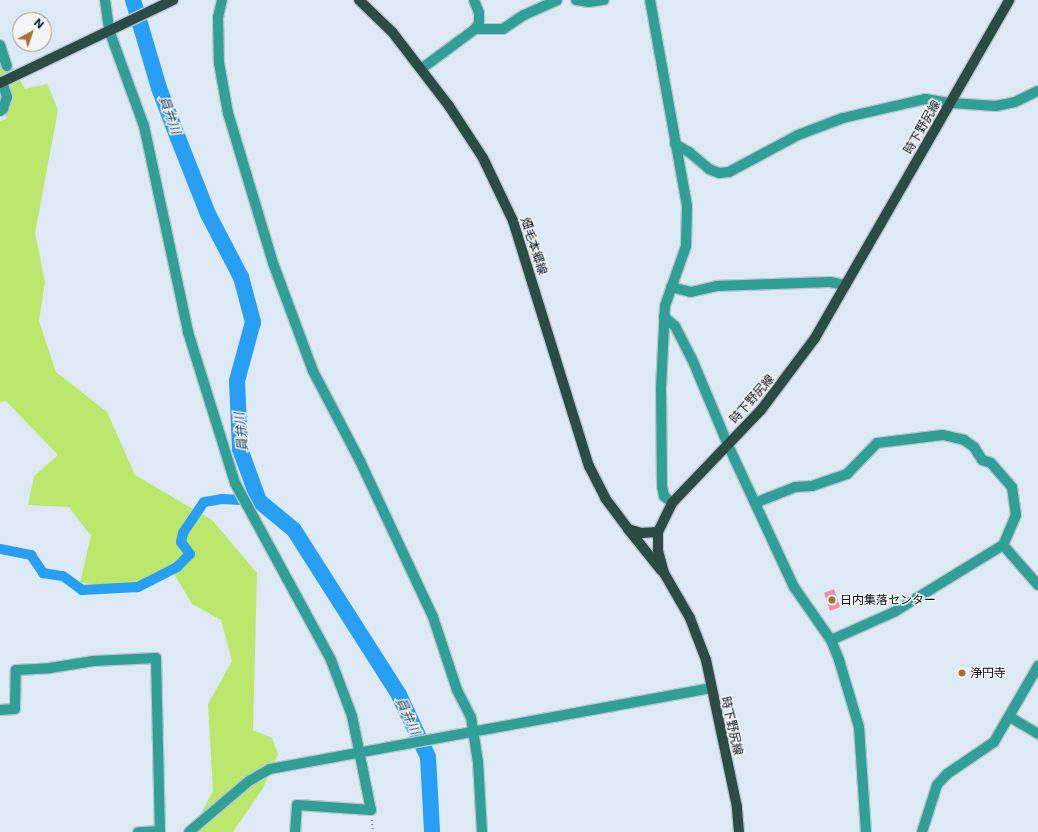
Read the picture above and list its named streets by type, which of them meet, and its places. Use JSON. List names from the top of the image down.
{
  "streets": {
    "main road": ["時下野尻線", "畑毛本郷線"]
  },
  "crossings": [
    ["時下野尻線", "畑毛本郷線"]
  ],
  "water": ["員弁川"],
  "places": ["日内集落センター", "浄円寺"],
  "north": "top right"
}
